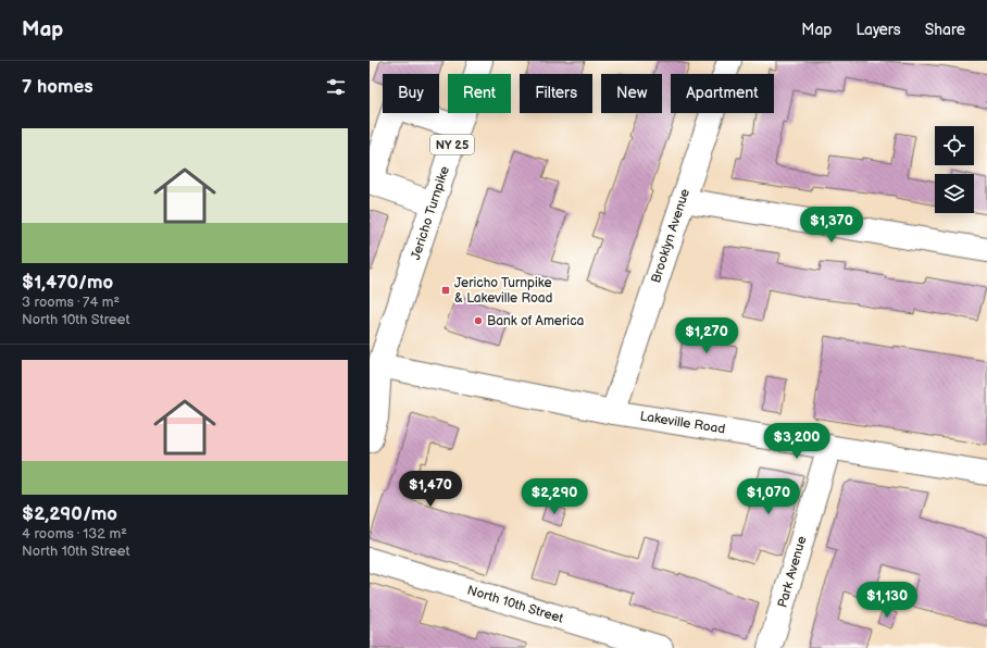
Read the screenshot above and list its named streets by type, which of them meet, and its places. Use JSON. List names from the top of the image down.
{
  "streets": {
    "street": [
      "NY 25",
      "Jericho Turnpike",
      "Brooklyn Avenue",
      "Lakeville Road",
      "Park Avenue",
      "North 10th Street"
    ]
  },
  "crossings": [
    ["Jericho Turnpike", "Lakeville Road"],
    ["Brooklyn Avenue", "Lakeville Road"],
    ["Lakeville Road", "Park Avenue"]
  ],
  "places": {
    "transit": ["Jericho Turnpike & Lakeville Road"],
    "other": ["Bank of America"]
  },
  "page": {
    "header": "Map",
    "nav": ["Map", "Layers", "Share"],
    "heading": "7 homes",
    "chip": [
      "Buy",
      "Rent",
      "Filters",
      "New",
      "Apartment"
    ],
    "list": [
      {
        "name": "$1,470/mo",
        "note": "3 rooms · 74 m² · North 10th Street"
      },
      {
        "name": "$2,290/mo",
        "note": "4 rooms · 132 m² · North 10th Street"
      }
    ],
    "price": [
      "$1,370",
      "$1,270",
      "$3,200",
      "$1,470",
      "$2,290",
      "$1,070",
      "$1,130"
    ]
  }
}
